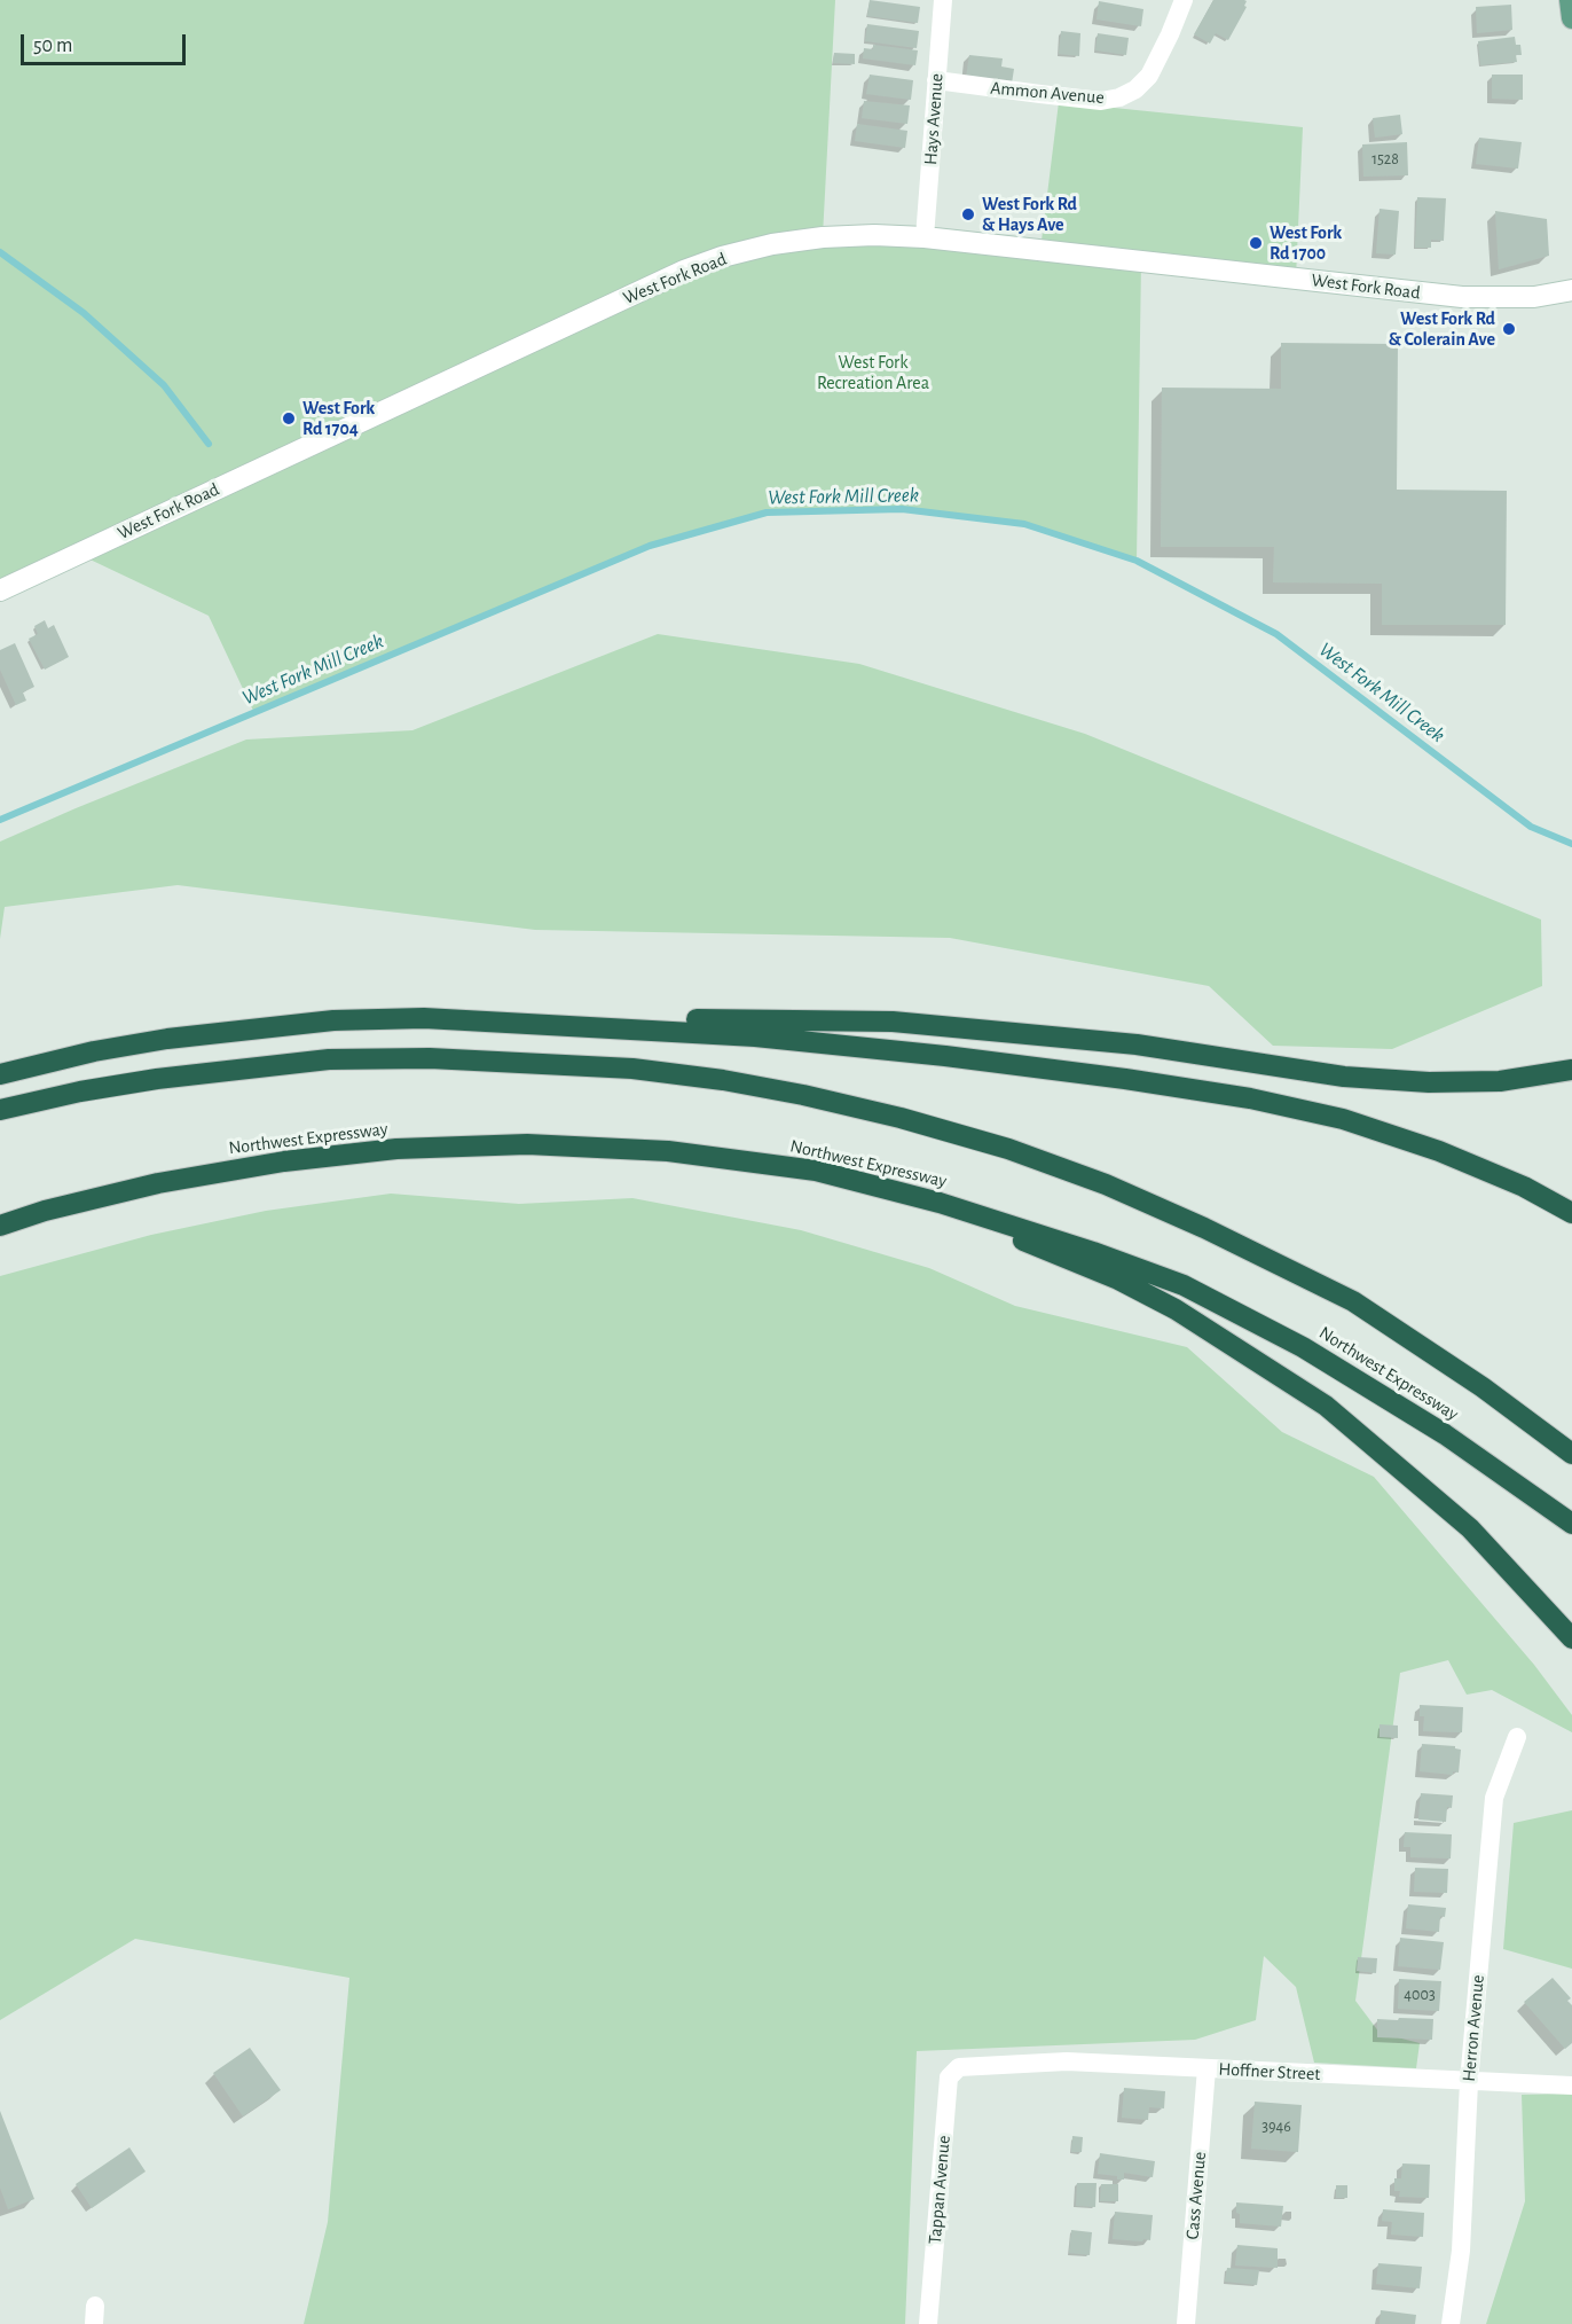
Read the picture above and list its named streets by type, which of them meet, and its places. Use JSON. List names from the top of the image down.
{
  "streets": {
    "highway": ["Northwest Expressway"],
    "street": [
      "Ammon Avenue",
      "Hays Avenue",
      "West Fork Road",
      "Herron Avenue",
      "Hoffner Street",
      "Tappan Avenue",
      "Cass Avenue"
    ]
  },
  "crossings": [
    ["Ammon Avenue", "Hays Avenue"],
    ["Hays Avenue", "West Fork Road"],
    ["Herron Avenue", "Hoffner Street"],
    ["Hoffner Street", "Tappan Avenue"],
    ["Hoffner Street", "Cass Avenue"]
  ],
  "water": ["West Fork Mill Creek"],
  "parks": ["West Fork Recreation Area"],
  "places": [
    "West Fork Rd & Hays Ave",
    "West Fork Rd 1700",
    "West Fork Rd & Colerain Ave",
    "West Fork Rd 1704"
  ],
  "house_numbers": ["1528", "4003", "3946"],
  "scale_bar": "50 m"
}
